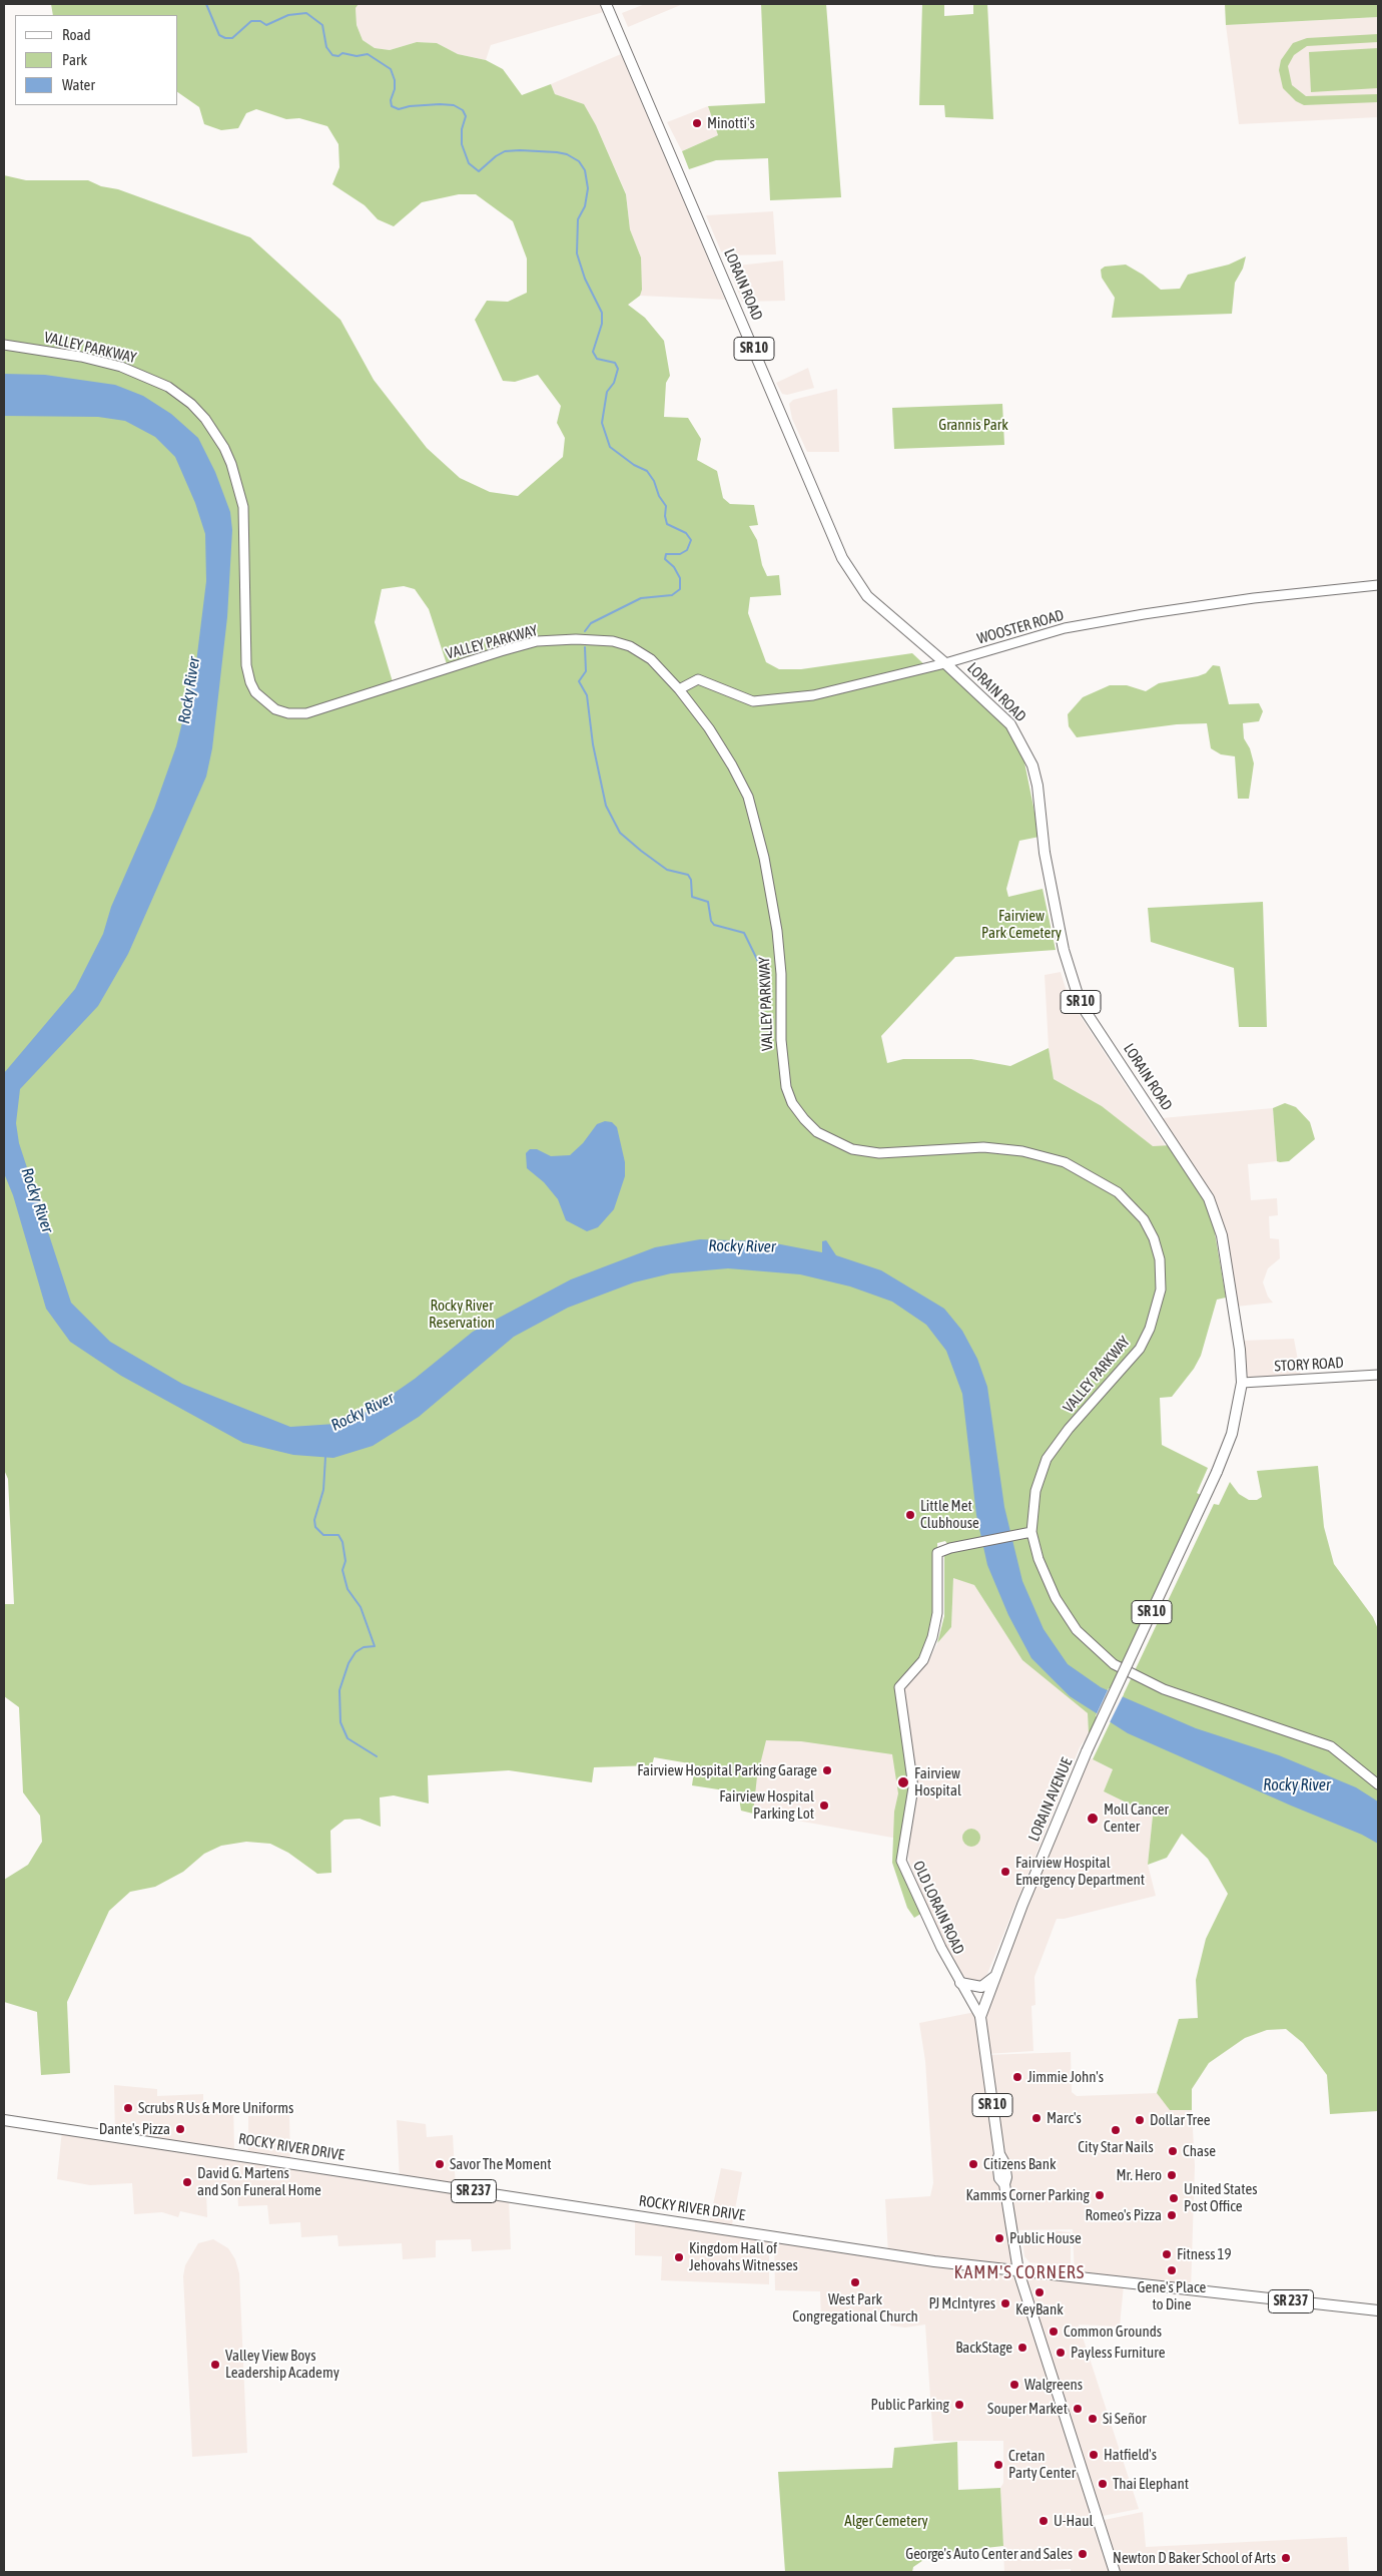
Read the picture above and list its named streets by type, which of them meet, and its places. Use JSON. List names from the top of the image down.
{
  "streets": {
    "main road": [
      "LORAIN ROAD",
      "SR 10",
      "LORAIN AVENUE",
      "ROCKY RIVER DRIVE",
      "SR 237"
    ],
    "street": [
      "VALLEY PARKWAY",
      "WOOSTER ROAD",
      "STORY ROAD",
      "OLD LORAIN ROAD"
    ]
  },
  "crossings": [
    ["LORAIN ROAD", "WOOSTER ROAD"],
    ["LORAIN ROAD", "STORY ROAD"],
    ["LORAIN ROAD", "LORAIN AVENUE"],
    ["VALLEY PARKWAY", "WOOSTER ROAD"],
    ["VALLEY PARKWAY", "OLD LORAIN ROAD"],
    ["LORAIN AVENUE", "OLD LORAIN ROAD"],
    ["LORAIN AVENUE", "ROCKY RIVER DRIVE"]
  ],
  "districts": ["KAMM'S CORNERS"],
  "water": ["Rocky River"],
  "parks": [
    "Grannis Park",
    "Fairview Park Cemetery",
    "Rocky River Reservation",
    "Alger Cemetery"
  ],
  "places": [
    "Minotti's",
    "Little Met Clubhouse",
    "Fairview Hospital Parking Garage",
    "Fairview Hospital",
    "Fairview Hospital Parking Lot",
    "Moll Cancer Center",
    "Fairview Hospital Emergency Department",
    "Jimmie John's",
    "Scrubs R Us & More Uniforms",
    "Marc's",
    "Dollar Tree",
    "Dante's Pizza",
    "City Star Nails",
    "Chase",
    "Savor The Moment",
    "Citizens Bank",
    "Mr. Hero",
    "David G. Martens and Son Funeral Home",
    "Kamms Corner Parking",
    "United States Post Office",
    "Romeo's Pizza",
    "Public House",
    "Fitness 19",
    "Kingdom Hall of Jehovahs Witnesses",
    "Gene's Place to Dine",
    "West Park Congregational Church",
    "KeyBank",
    "PJ McIntyres",
    "Common Grounds",
    "BackStage",
    "Payless Furniture",
    "Valley View Boys Leadership Academy",
    "Walgreens",
    "Public Parking",
    "Souper Market",
    "Si Señor",
    "Hatfield's",
    "Cretan Party Center",
    "Thai Elephant",
    "U-Haul",
    "George's Auto Center and Sales",
    "Newton D Baker School of Arts"
  ],
  "legend": ["Road", "Park", "Water"]
}
